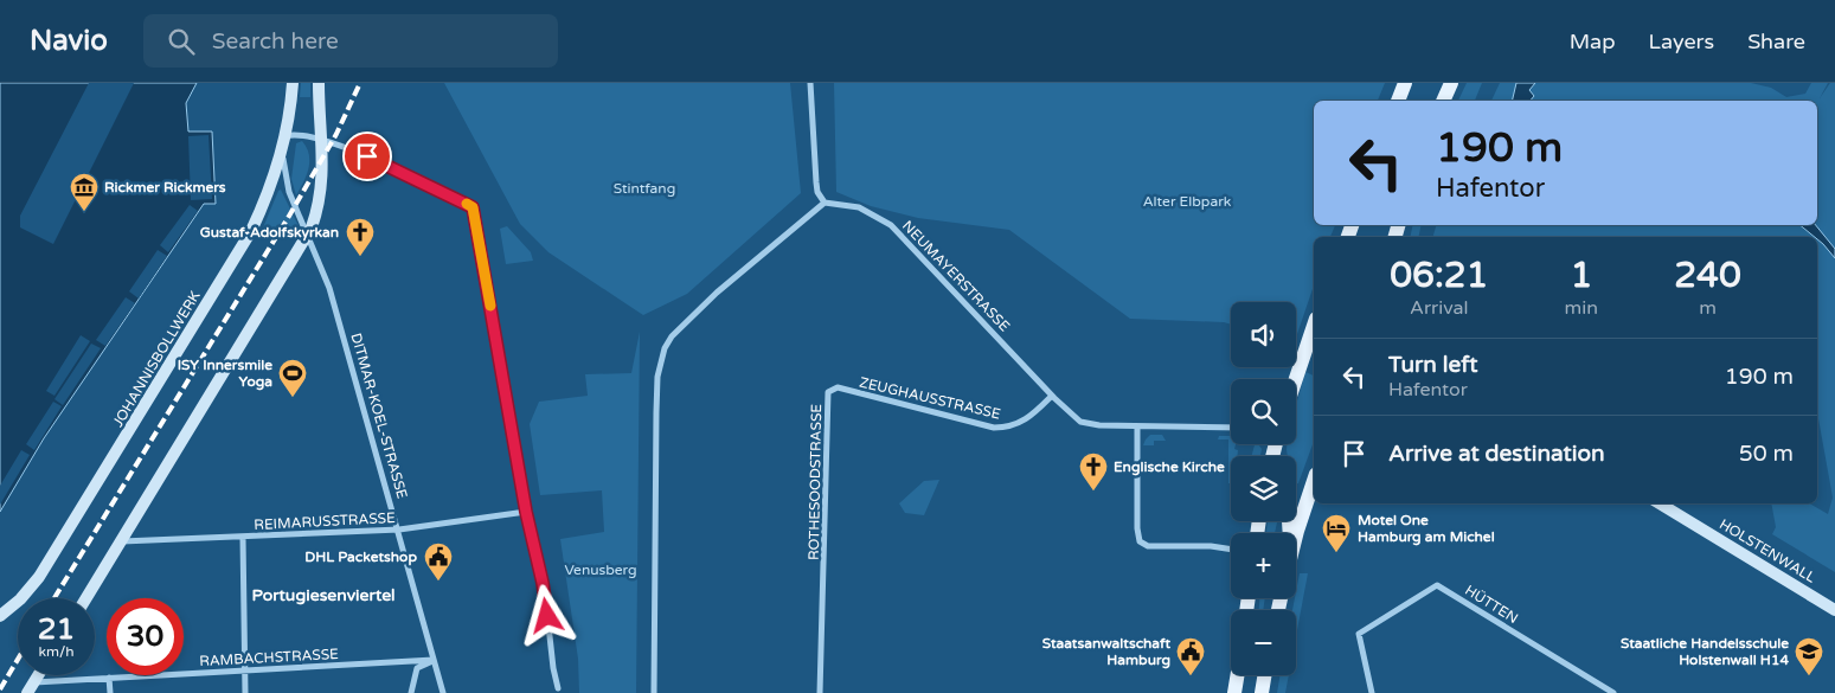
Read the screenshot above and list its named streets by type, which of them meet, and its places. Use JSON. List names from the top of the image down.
{
  "streets": {
    "main road": ["JOHANNISBOLLWERK", "HOLSTENWALL"],
    "street": [
      "NEUMAYERSTRASSE",
      "ZEUGHAUSSTRASSE",
      "DITMAR-KOEL-STRASSE",
      "ROTHESOODSTRASSE",
      "REIMARUSSTRASSE",
      "HÜTTEN",
      "RAMBACHSTRASSE"
    ]
  },
  "crossings": [
    ["NEUMAYERSTRASSE", "ZEUGHAUSSTRASSE"],
    ["JOHANNISBOLLWERK", "DITMAR-KOEL-STRASSE"],
    ["ZEUGHAUSSTRASSE", "ROTHESOODSTRASSE"],
    ["DITMAR-KOEL-STRASSE", "REIMARUSSTRASSE"],
    ["DITMAR-KOEL-STRASSE", "RAMBACHSTRASSE"]
  ],
  "districts": ["Portugiesenviertel"],
  "parks": ["Stintfang", "Alter Elbpark", "Venusberg"],
  "places": {
    "museum": ["Rickmer Rickmers"],
    "church": ["Gustaf-Adolfskyrkan", "Englische Kirche"],
    "sports": ["ISY Innersmile Yoga"],
    "hotel": ["Motel One Hamburg am Michel"],
    "public building": ["DHL Packetshop", "Staatsanwaltschaft Hamburg"],
    "school or university": ["Staatliche Handelsschule Holstenwall H14"]
  },
  "page": {
    "header": "Navio",
    "search": "Search here",
    "nav": ["Map", "Layers", "Share"],
    "turn": ["190 m", "Hafentor"],
    "eta": [
      "06:21",
      "Arrival",
      "1",
      "min",
      "240",
      "m"
    ],
    "map_buttons": ["+", "−"],
    "list": [
      {
        "name": "Turn left",
        "note": "Hafentor",
        "value": "190 m"
      },
      {
        "name": "Arrive at destination",
        "value": "50 m"
      }
    ],
    "speed": "21 km/h",
    "limit": "30"
  }
}
